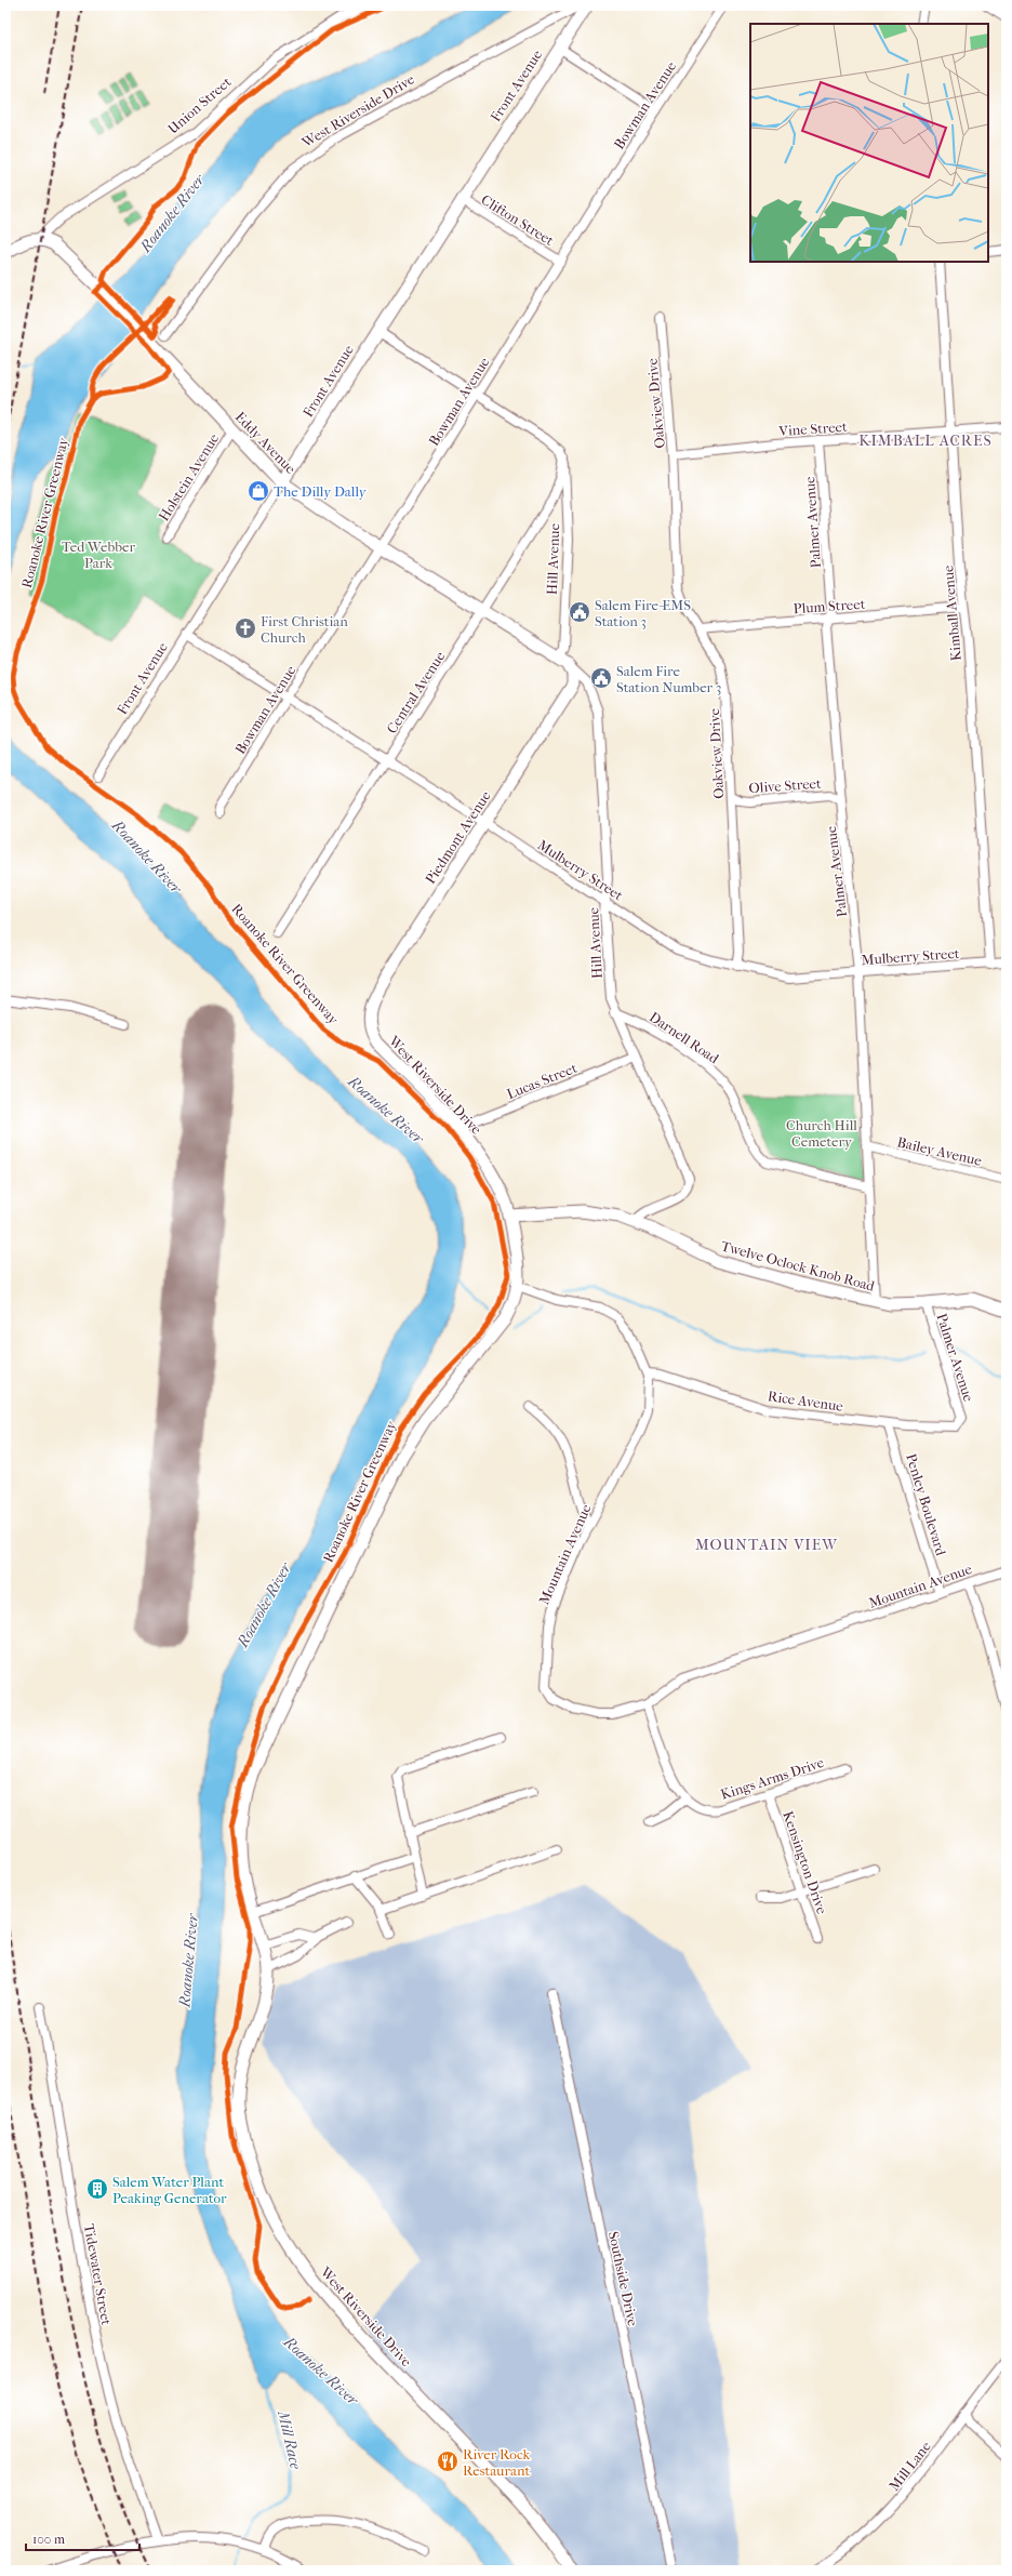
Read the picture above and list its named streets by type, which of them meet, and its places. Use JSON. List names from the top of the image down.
{
  "streets": {
    "street": [
      "Front Avenue",
      "Union Street",
      "Bowman Avenue",
      "West Riverside Drive",
      "Clifton Street",
      "Oakview Drive",
      "Vine Street",
      "Eddy Avenue",
      "Holstein Avenue",
      "Palmer Avenue",
      "Hill Avenue",
      "Plum Street",
      "Kimball Avenue",
      "Central Avenue",
      "Olive Street",
      "Piedmont Avenue",
      "Mulberry Street",
      "Darnell Road",
      "Lucas Street",
      "Bailey Avenue",
      "Twelve Oclock Knob Road",
      "Rice Avenue",
      "Penley Boulevard",
      "Mountain Avenue",
      "Kings Arms Drive",
      "Kensington Drive",
      "Tidewater Street",
      "Southside Drive",
      "Mill Lane"
    ],
    "cycle path": ["Roanoke River Greenway"]
  },
  "crossings": [
    ["Front Avenue", "Clifton Street"],
    ["Front Avenue", "Eddy Avenue"],
    ["Front Avenue", "Mulberry Street"],
    ["Union Street", "Eddy Avenue"],
    ["Bowman Avenue", "Clifton Street"],
    ["Bowman Avenue", "Eddy Avenue"],
    ["Bowman Avenue", "Mulberry Street"],
    ["West Riverside Drive", "Piedmont Avenue"],
    ["West Riverside Drive", "Lucas Street"],
    ["West Riverside Drive", "Twelve Oclock Knob Road"],
    ["West Riverside Drive", "Mountain Avenue"],
    ["Oakview Drive", "Vine Street"],
    ["Oakview Drive", "Plum Street"],
    ["Oakview Drive", "Olive Street"],
    ["Oakview Drive", "Mulberry Street"],
    ["Vine Street", "Palmer Avenue"],
    ["Vine Street", "Kimball Avenue"],
    ["Eddy Avenue", "Holstein Avenue"],
    ["Eddy Avenue", "Hill Avenue"],
    ["Eddy Avenue", "Central Avenue"],
    ["Eddy Avenue", "Piedmont Avenue"],
    ["Palmer Avenue", "Plum Street"],
    ["Palmer Avenue", "Olive Street"],
    ["Palmer Avenue", "Mulberry Street"],
    ["Palmer Avenue", "Darnell Road"],
    ["Palmer Avenue", "Bailey Avenue"],
    ["Palmer Avenue", "Twelve Oclock Knob Road"],
    ["Palmer Avenue", "Rice Avenue"],
    ["Hill Avenue", "Central Avenue"],
    ["Hill Avenue", "Piedmont Avenue"],
    ["Hill Avenue", "Mulberry Street"],
    ["Hill Avenue", "Darnell Road"],
    ["Hill Avenue", "Lucas Street"],
    ["Hill Avenue", "Twelve Oclock Knob Road"],
    ["Plum Street", "Kimball Avenue"],
    ["Kimball Avenue", "Mulberry Street"],
    ["Central Avenue", "Mulberry Street"],
    ["Piedmont Avenue", "Mulberry Street"],
    ["Rice Avenue", "Penley Boulevard"],
    ["Rice Avenue", "Mountain Avenue"],
    ["Penley Boulevard", "Mountain Avenue"],
    ["Kings Arms Drive", "Kensington Drive"]
  ],
  "districts": ["KIMBALL ACRES", "MOUNTAIN VIEW"],
  "water": ["Roanoke River", "Mill Race"],
  "parks": ["Ted Webber Park", "Church Hill Cemetery"],
  "places": {
    "shop": ["The Dilly Dally"],
    "public building": ["Salem Fire-EMS Station 3", "Salem Fire Station Number 3"],
    "church": ["First Christian Church"],
    "building": ["Salem Water Plant Peaking Generator"],
    "restaurant": ["River Rock Restaurant"]
  },
  "scale_bar": "100 m"
}
